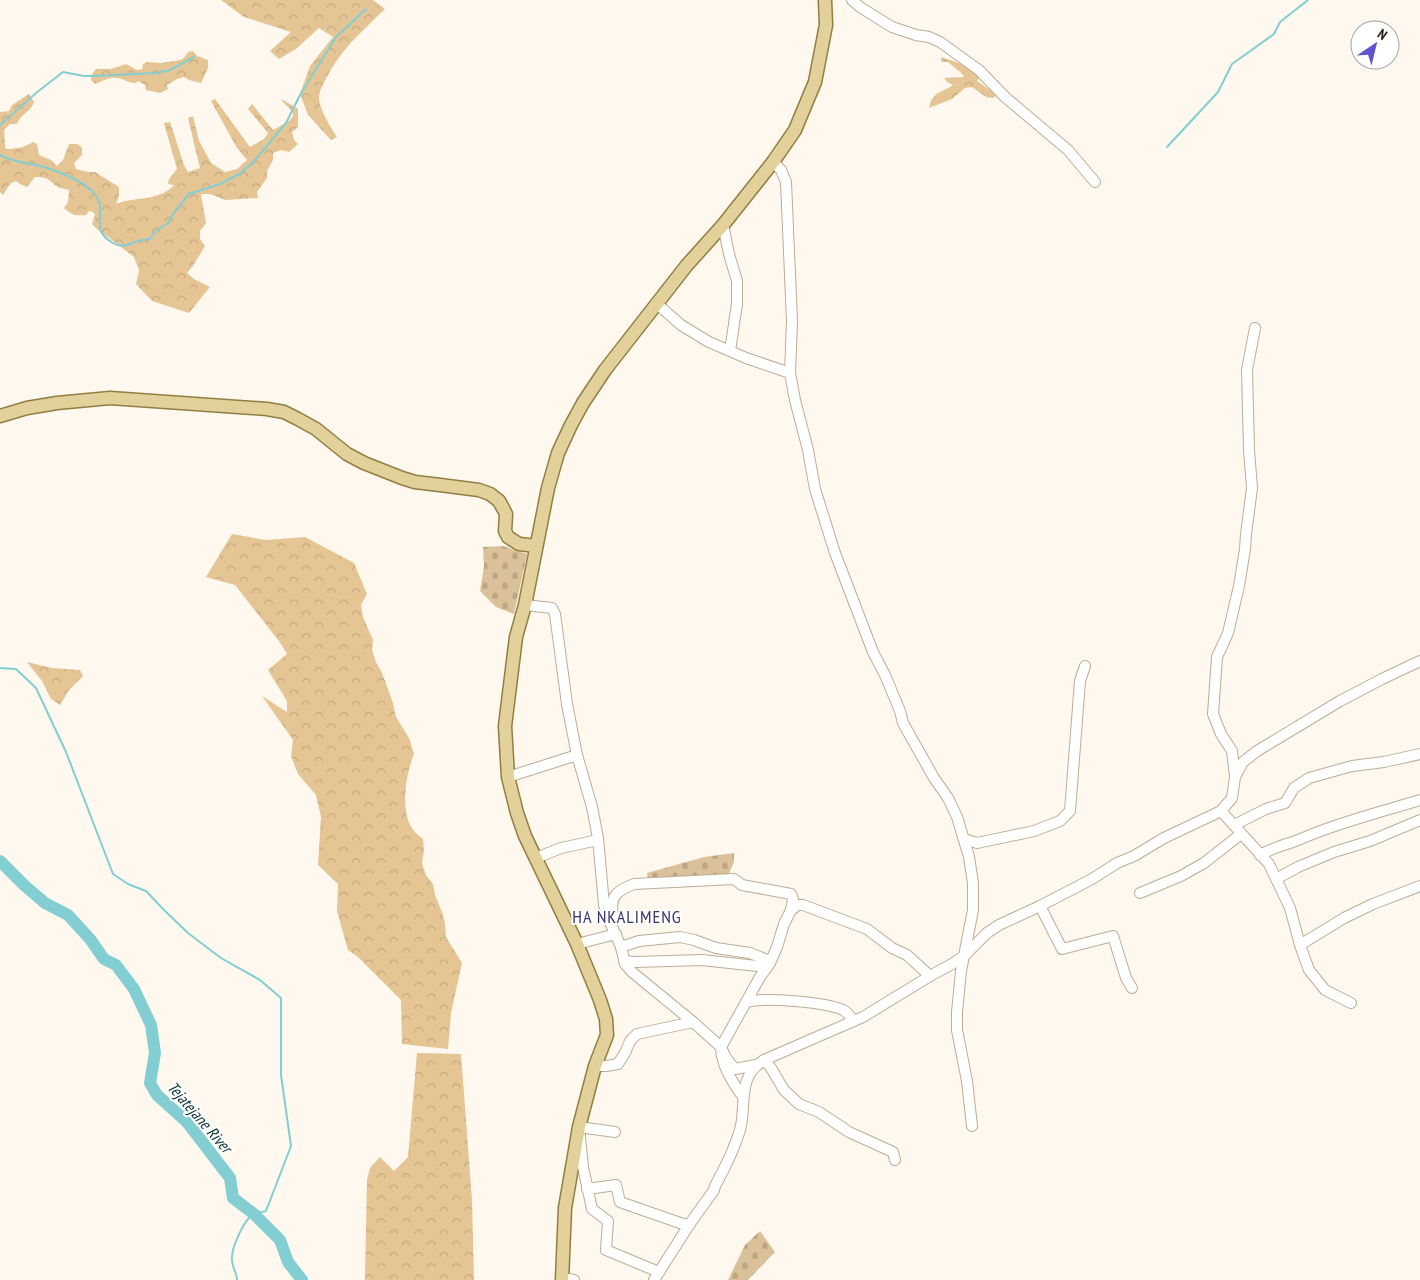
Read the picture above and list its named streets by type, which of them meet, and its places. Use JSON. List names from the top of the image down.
{
  "districts": ["HA NKALIMENG"],
  "water": ["Tejatejane River"],
  "north": "top right"
}
